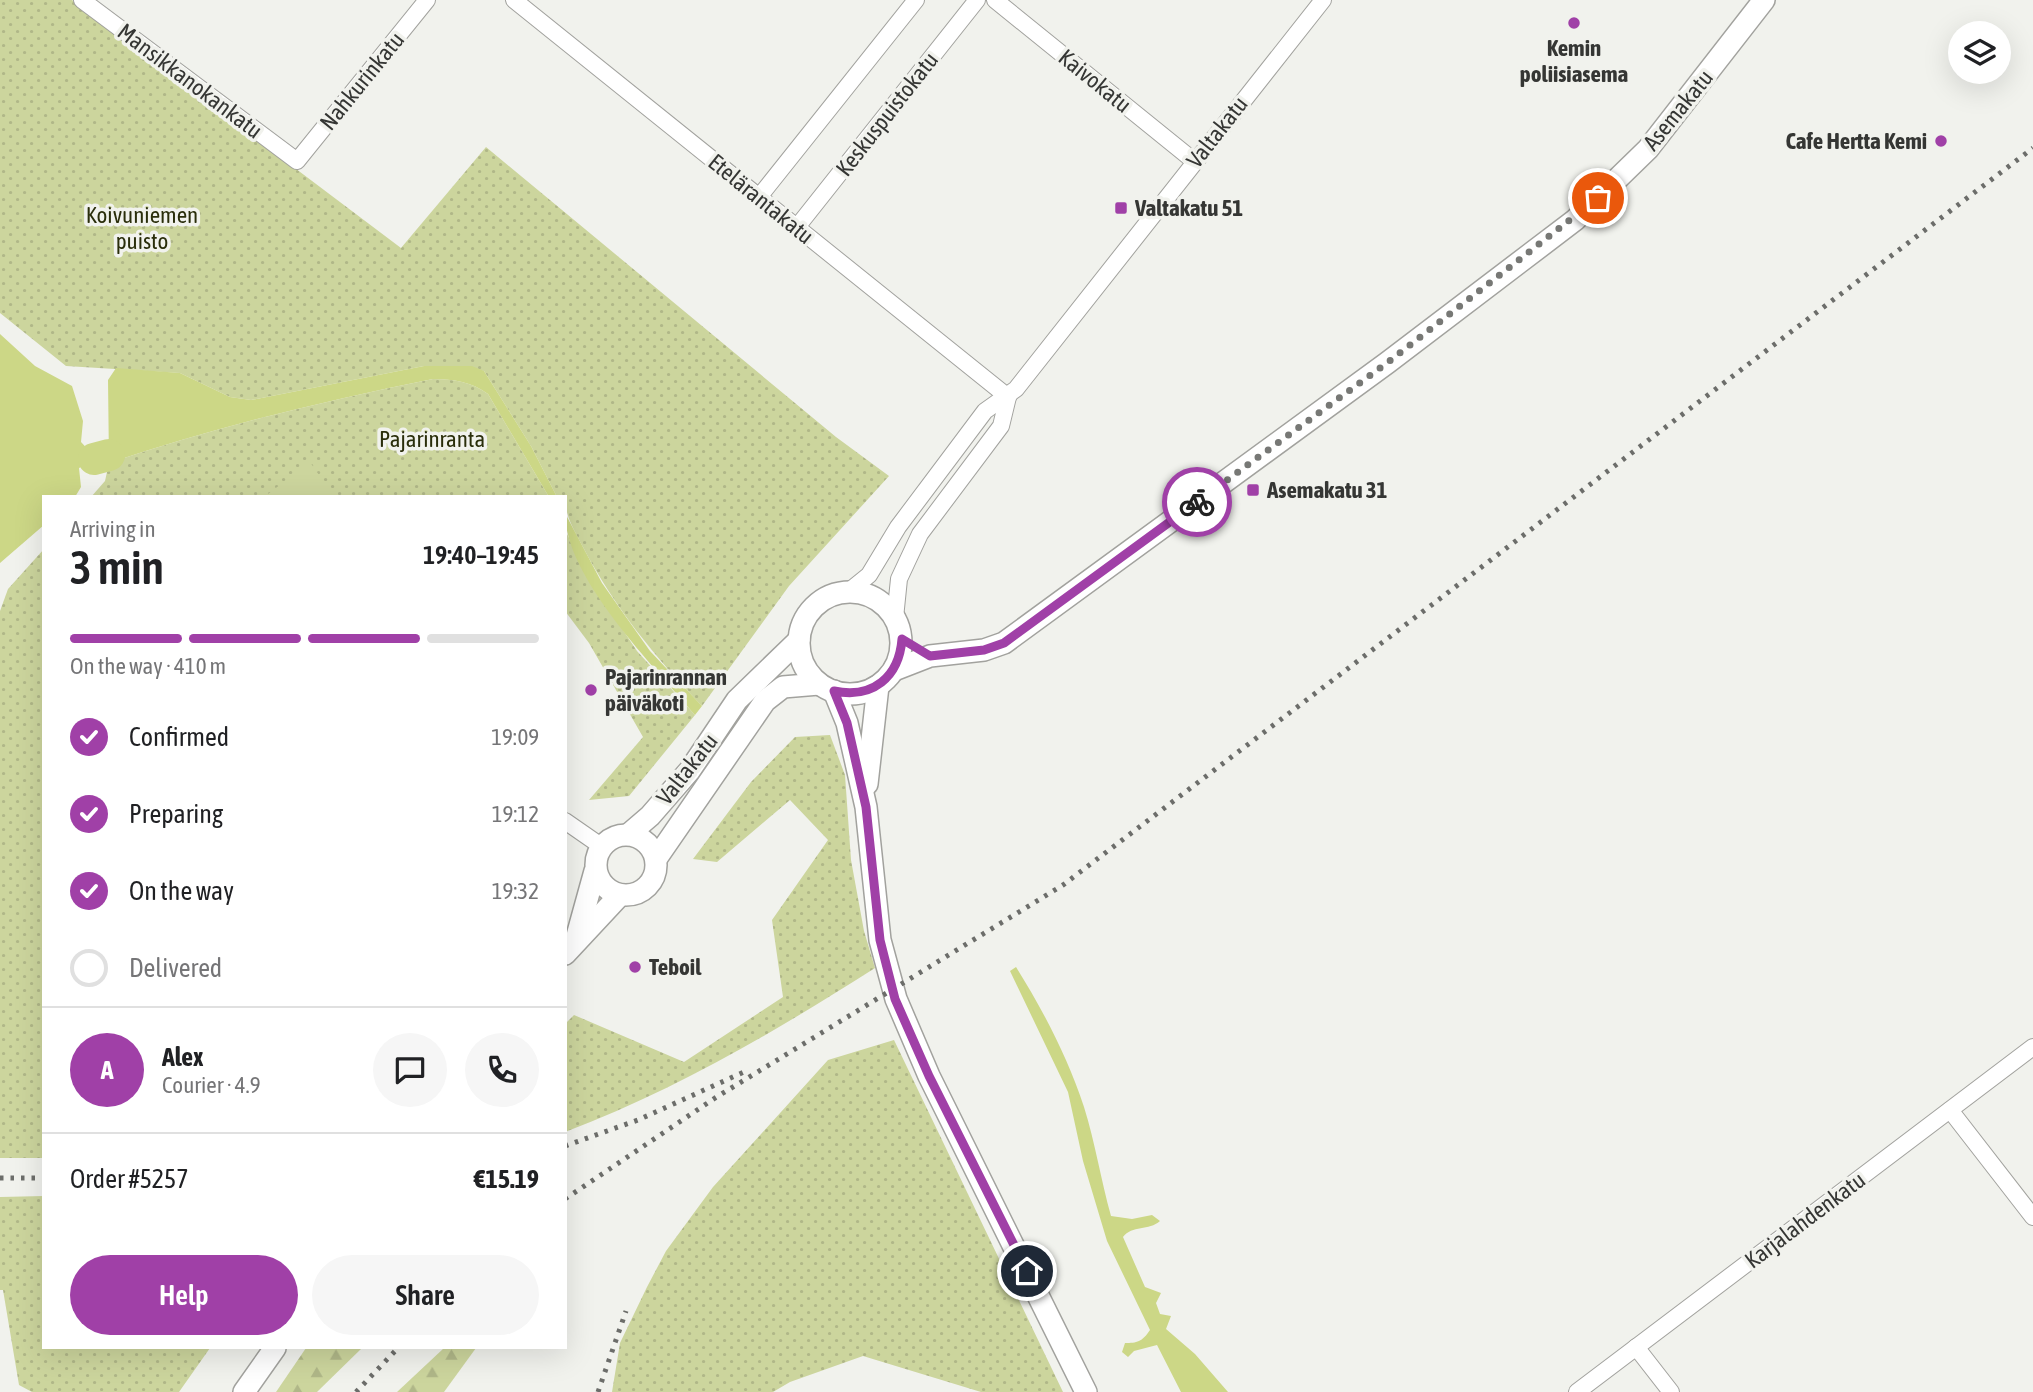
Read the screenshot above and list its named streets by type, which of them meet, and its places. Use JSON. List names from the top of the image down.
{
  "streets": {
    "main road": ["Asemakatu", "Valtakatu"],
    "street": [
      "Mansikkanokankatu",
      "Nahkurinkatu",
      "Kaivokatu",
      "Keskuspuistokatu",
      "Etelärantakatu",
      "Karjalahdenkatu"
    ]
  },
  "crossings": [
    ["Mansikkanokankatu", "Nahkurinkatu"],
    ["Kaivokatu", "Valtakatu"],
    ["Asemakatu", "Valtakatu"],
    ["Keskuspuistokatu", "Etelärantakatu"],
    ["Valtakatu", "Etelärantakatu"]
  ],
  "parks": ["Koivuniemen puisto", "Pajarinranta"],
  "places": {
    "other": [
      "Kemin poliisiasema",
      "Cafe Hertta Kemi",
      "Pajarinrannan päiväkoti",
      "Teboil"
    ],
    "transit": ["Valtakatu 51", "Asemakatu 31"]
  },
  "page": {
    "heading": ["3 min", "Arriving in", "19:40–19:45"],
    "panel": [
      "Alex",
      "Courier · 4.9",
      "Order #5257",
      "€15.19"
    ],
    "bar": "On the way · 410 m",
    "list": [
      ["Confirmed", "19:09"],
      ["Preparing", "19:12"],
      ["On the way", "19:32"],
      "Delivered"
    ],
    "round": "A",
    "buttons": ["Help", "Share"]
  }
}
